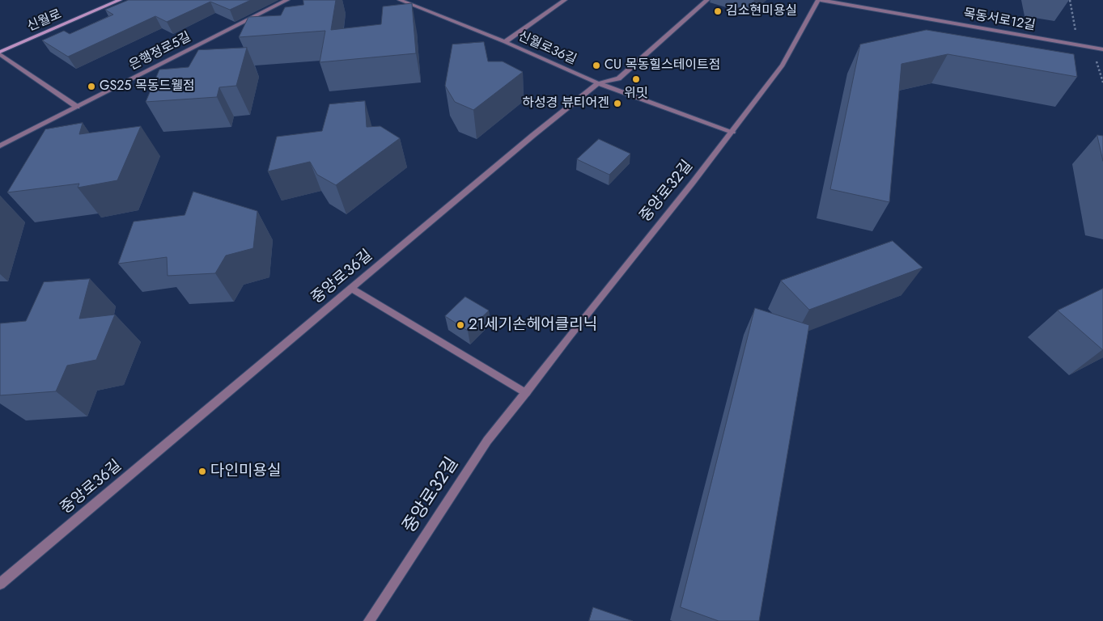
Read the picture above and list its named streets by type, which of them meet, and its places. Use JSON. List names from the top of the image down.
{
  "streets": {
    "main road": ["신월로"],
    "street": [
      "목동서로12길",
      "신월로36길",
      "은행정로5길",
      "중앙로32길",
      "중앙로36길"
    ]
  },
  "crossings": [
    ["목동서로12길", "중앙로32길"],
    ["신월로36길", "중앙로32길"],
    ["신월로36길", "중앙로36길"]
  ],
  "places": [
    "김소현미용실",
    "CU 목동힐스테이트점",
    "위밋",
    "GS25 목동드웰점",
    "하성경 뷰티어겐",
    "21세기손헤어클리닉",
    "다인미용실"
  ]
}
